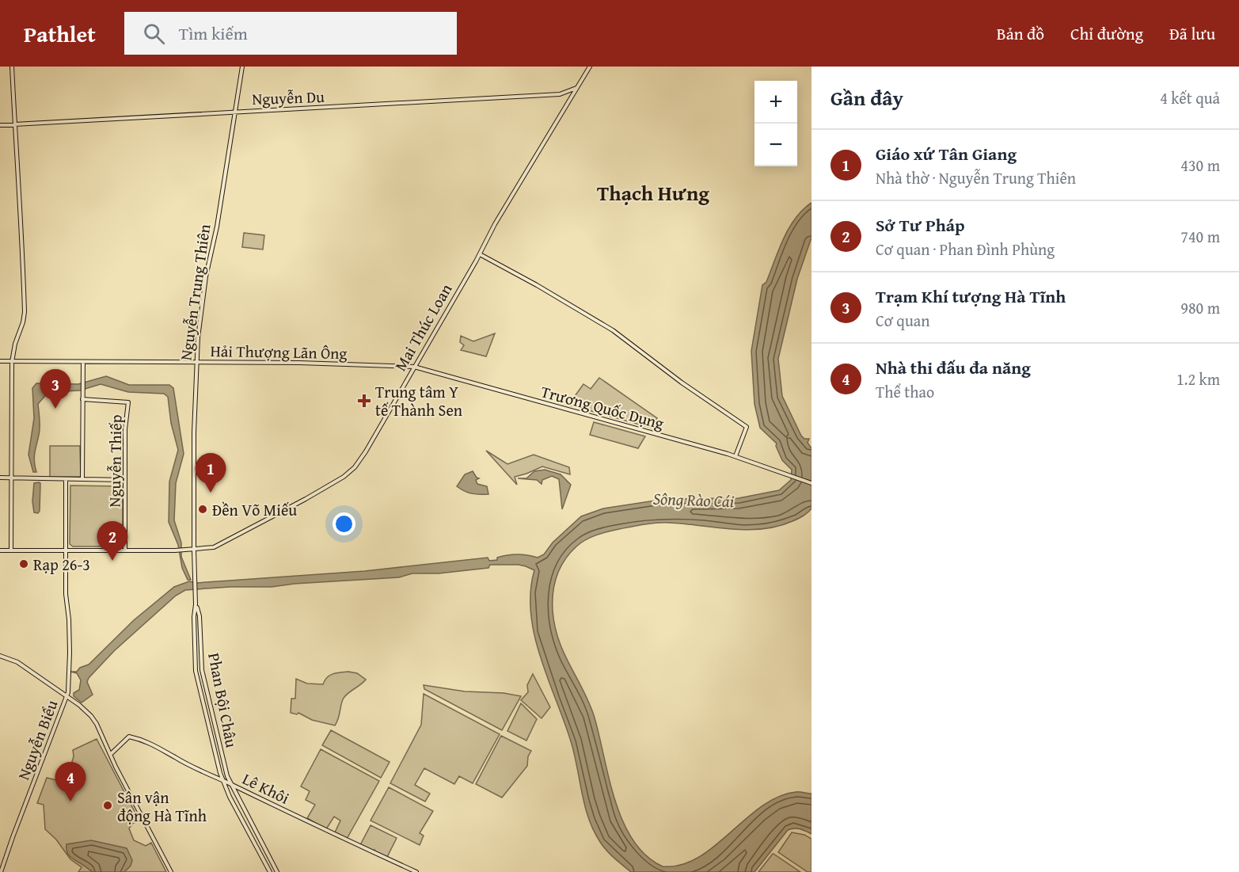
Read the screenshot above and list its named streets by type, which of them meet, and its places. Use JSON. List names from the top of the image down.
{
  "streets": {
    "street": [
      "Nguyễn Du",
      "Nguyễn Trung Thiên",
      "Mai Thúc Loan",
      "Hải Thượng Lãn Ông",
      "Trương Quốc Dụng",
      "Nguyễn Thiếp",
      "Phan Bội Châu",
      "Nguyễn Biểu",
      "Lê Khôi"
    ]
  },
  "crossings": [
    ["Nguyễn Du", "Nguyễn Trung Thiên"],
    ["Nguyễn Du", "Mai Thúc Loan"],
    ["Nguyễn Trung Thiên", "Mai Thúc Loan"],
    ["Nguyễn Trung Thiên", "Hải Thượng Lãn Ông"],
    ["Nguyễn Trung Thiên", "Phan Bội Châu"],
    ["Mai Thúc Loan", "Hải Thượng Lãn Ông"],
    ["Mai Thúc Loan", "Trương Quốc Dụng"],
    ["Mai Thúc Loan", "Nguyễn Thiếp"],
    ["Mai Thúc Loan", "Nguyễn Biểu"],
    ["Hải Thượng Lãn Ông", "Trương Quốc Dụng"],
    ["Phan Bội Châu", "Lê Khôi"]
  ],
  "districts": ["Thạch Hưng"],
  "water": ["Sông Rào Cái"],
  "places": {
    "health": ["Trung tâm Y tế Thành Sen"],
    "other": ["Đền Võ Miếu", "Rạp 26-3", "Sân vận động Hà Tĩnh"]
  },
  "page": {
    "header": "Pathlet",
    "search": "Tìm kiếm",
    "nav": ["Bản đồ", "Chỉ đường", "Đã lưu"],
    "heading": ["Gần đây", "4 kết quả"],
    "map_buttons": ["+", "−"],
    "list": [
      {
        "mark": "1",
        "name": "Giáo xứ Tân Giang",
        "note": "Nhà thờ · Nguyễn Trung Thiên",
        "value": "430 m"
      },
      {
        "mark": "2",
        "name": "Sở Tư Pháp",
        "note": "Cơ quan · Phan Đình Phùng",
        "value": "740 m"
      },
      {
        "mark": "3",
        "name": "Trạm Khí tượng Hà Tĩnh",
        "note": "Cơ quan",
        "value": "980 m"
      },
      {
        "mark": "4",
        "name": "Nhà thi đấu đa năng",
        "note": "Thể thao",
        "value": "1.2 km"
      }
    ],
    "pins": [
      "3",
      "1",
      "2",
      "4"
    ]
  }
}
